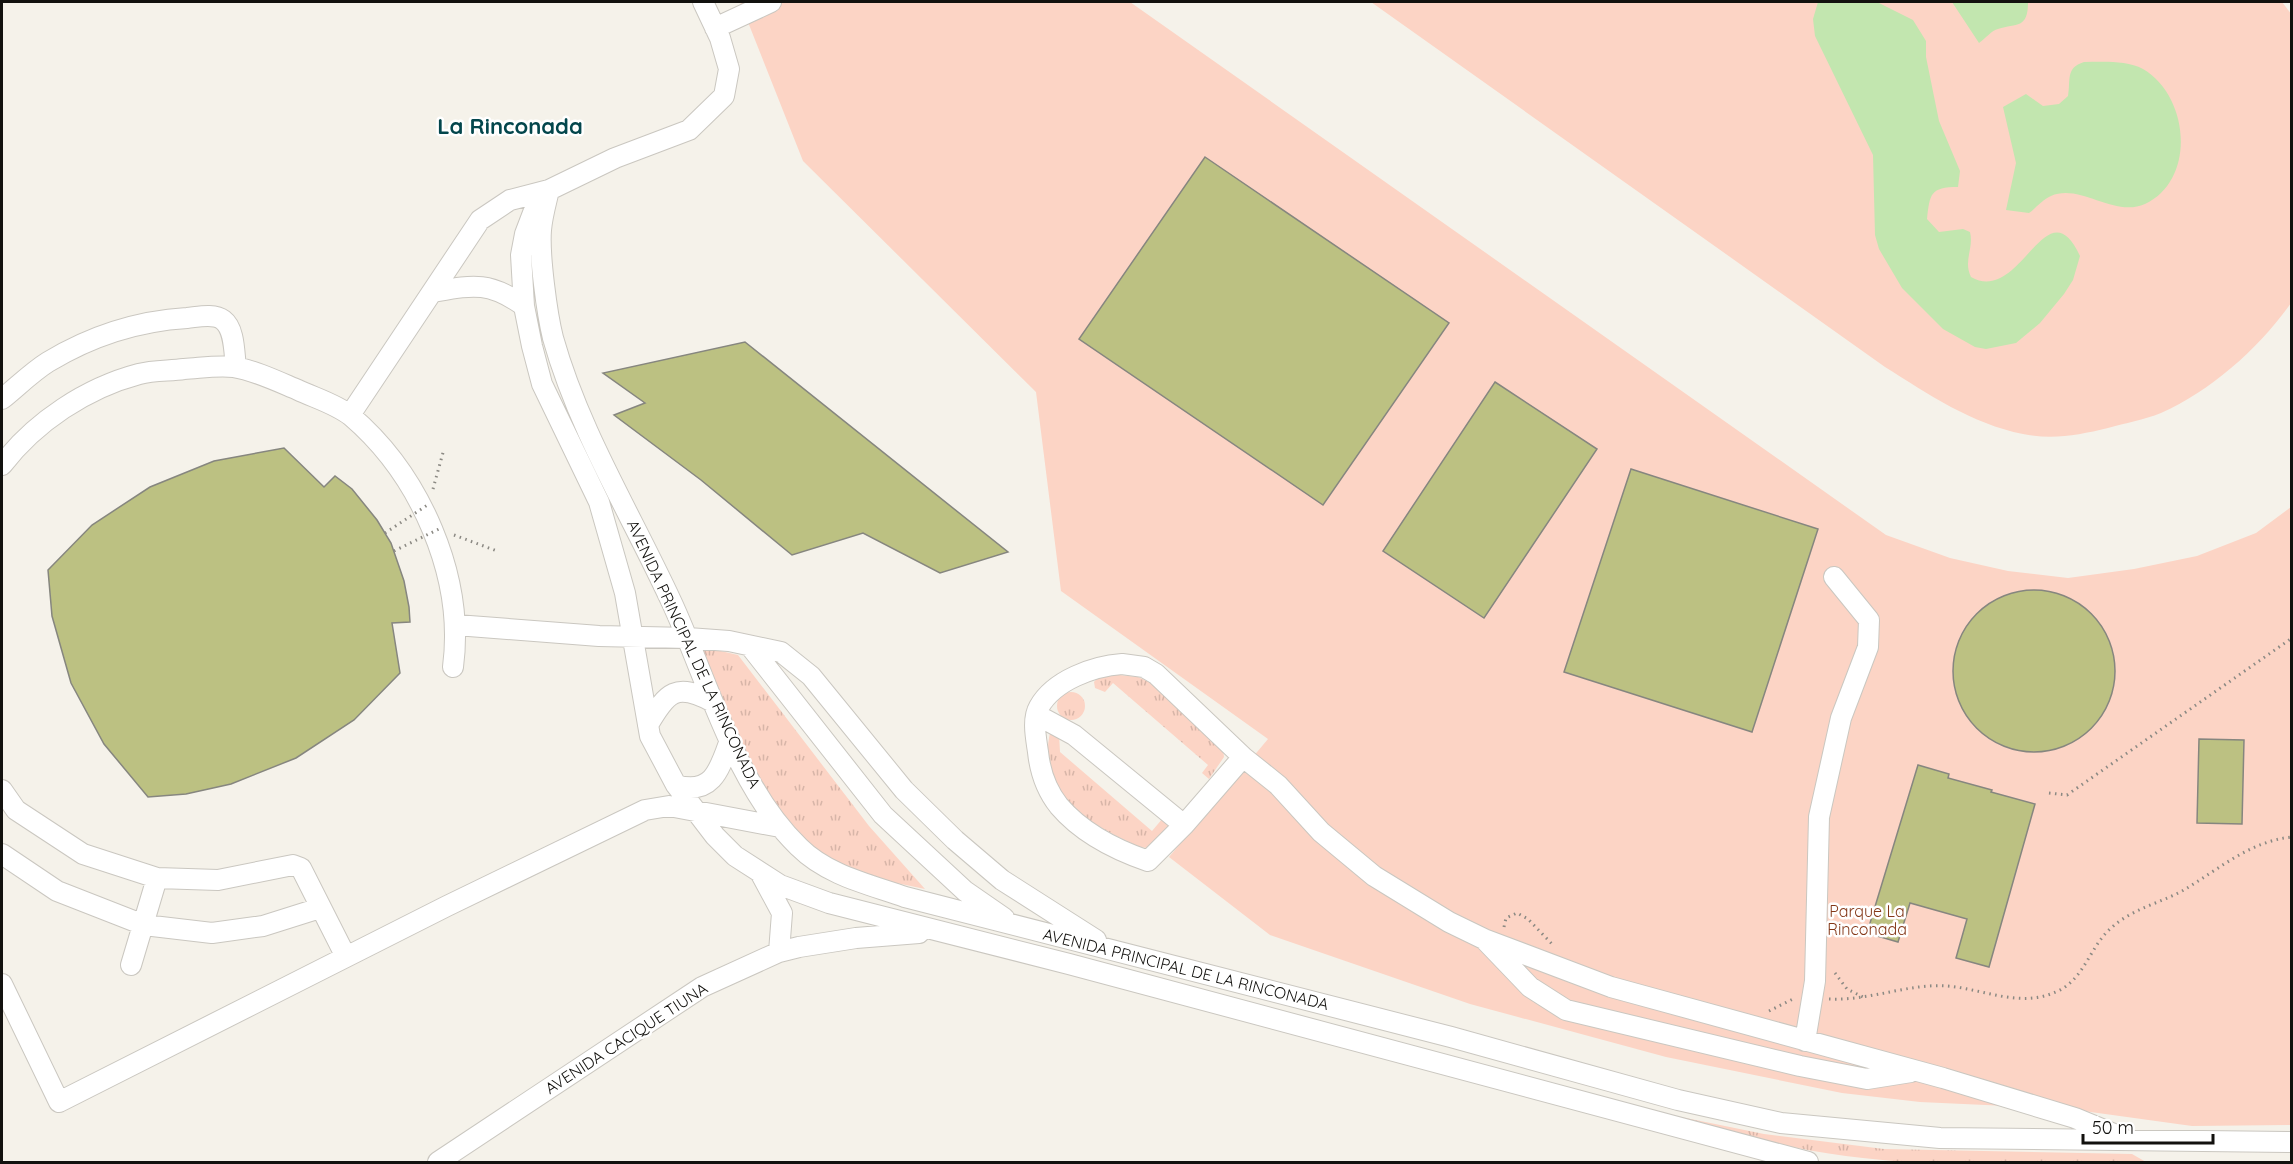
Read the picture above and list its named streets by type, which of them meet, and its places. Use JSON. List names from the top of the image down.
{
  "streets": {
    "street": ["AVENIDA PRINCIPAL DE LA RINCONADA", "AVENIDA CACIQUE TIUNA"]
  },
  "crossings": [
    ["AVENIDA PRINCIPAL DE LA RINCONADA", "AVENIDA CACIQUE TIUNA"]
  ],
  "districts": ["La Rinconada"],
  "parks": ["Parque La Rinconada"],
  "scale_bar": "50 m"
}
